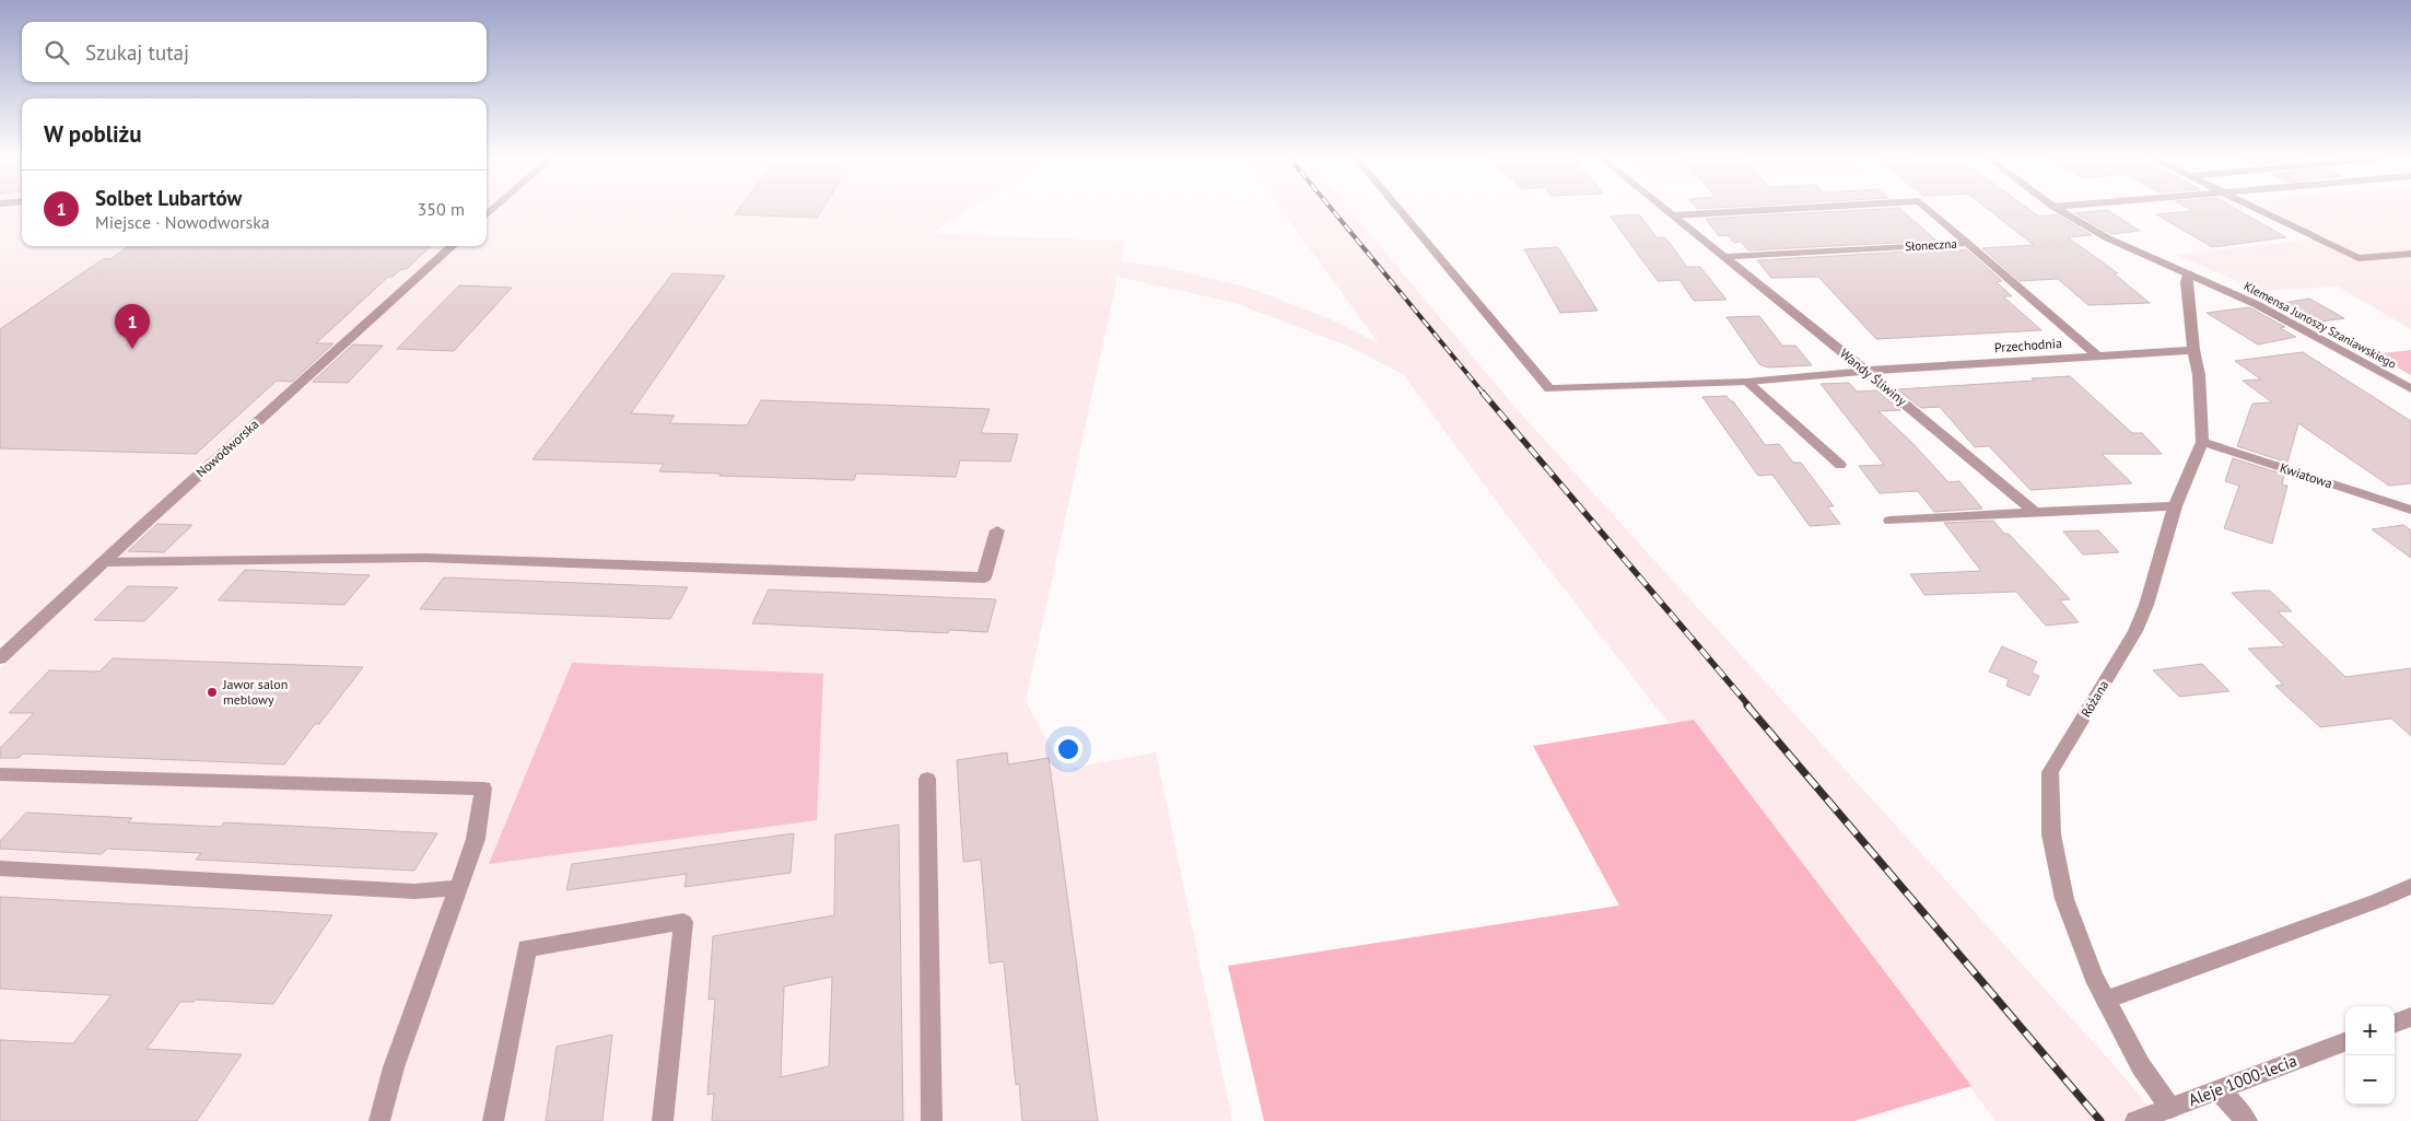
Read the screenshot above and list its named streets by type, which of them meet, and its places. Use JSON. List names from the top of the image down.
{
  "streets": {
    "street": [
      "Słoneczna",
      "Klemensa Junoszy Szaniawskiego",
      "Przechodnia",
      "Wandy Śliwiny",
      "Nowodworska",
      "Kwiatowa",
      "Różana",
      "Aleje 1000-lecia"
    ]
  },
  "crossings": [
    ["Słoneczna", "Przechodnia"],
    ["Słoneczna", "Wandy Śliwiny"],
    ["Klemensa Junoszy Szaniawskiego", "Różana"],
    ["Przechodnia", "Wandy Śliwiny"],
    ["Przechodnia", "Różana"],
    ["Kwiatowa", "Różana"],
    ["Różana", "Aleje 1000-lecia"]
  ],
  "places": ["Jawor salon meblowy"],
  "page": {
    "search": "Szukaj tutaj",
    "heading": "W pobliżu",
    "list": [
      {
        "mark": "1",
        "name": "Solbet Lubartów",
        "note": "Miejsce · Nowodworska",
        "value": "350 m"
      }
    ],
    "pins": "1",
    "map_buttons": ["+", "−"]
  }
}
